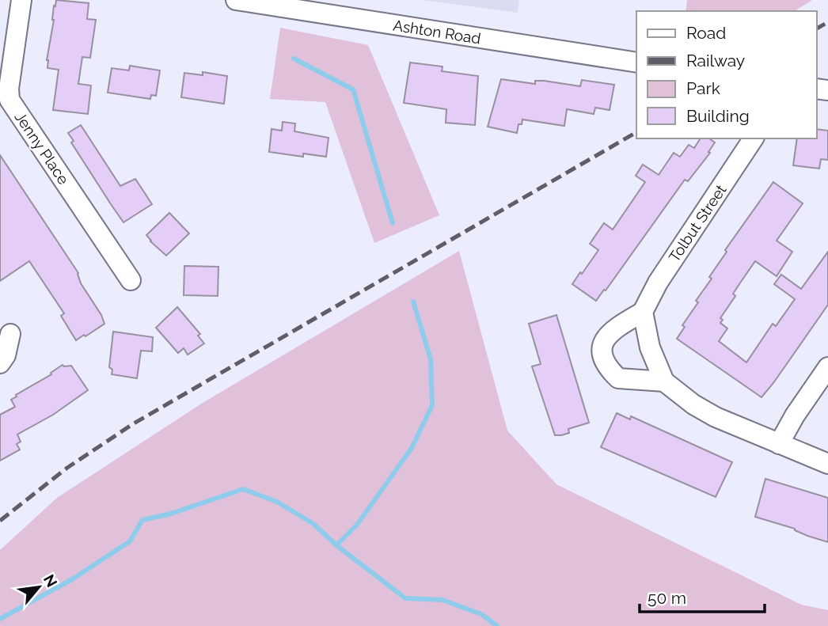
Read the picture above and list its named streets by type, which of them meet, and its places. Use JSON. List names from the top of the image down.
{
  "streets": {
    "street": ["Ashton Road", "Jenny Place", "Tolbut Street"]
  },
  "legend": [
    "Road",
    "Railway",
    "Park",
    "Building"
  ],
  "scale_bar": "50 m",
  "north": "top right"
}
